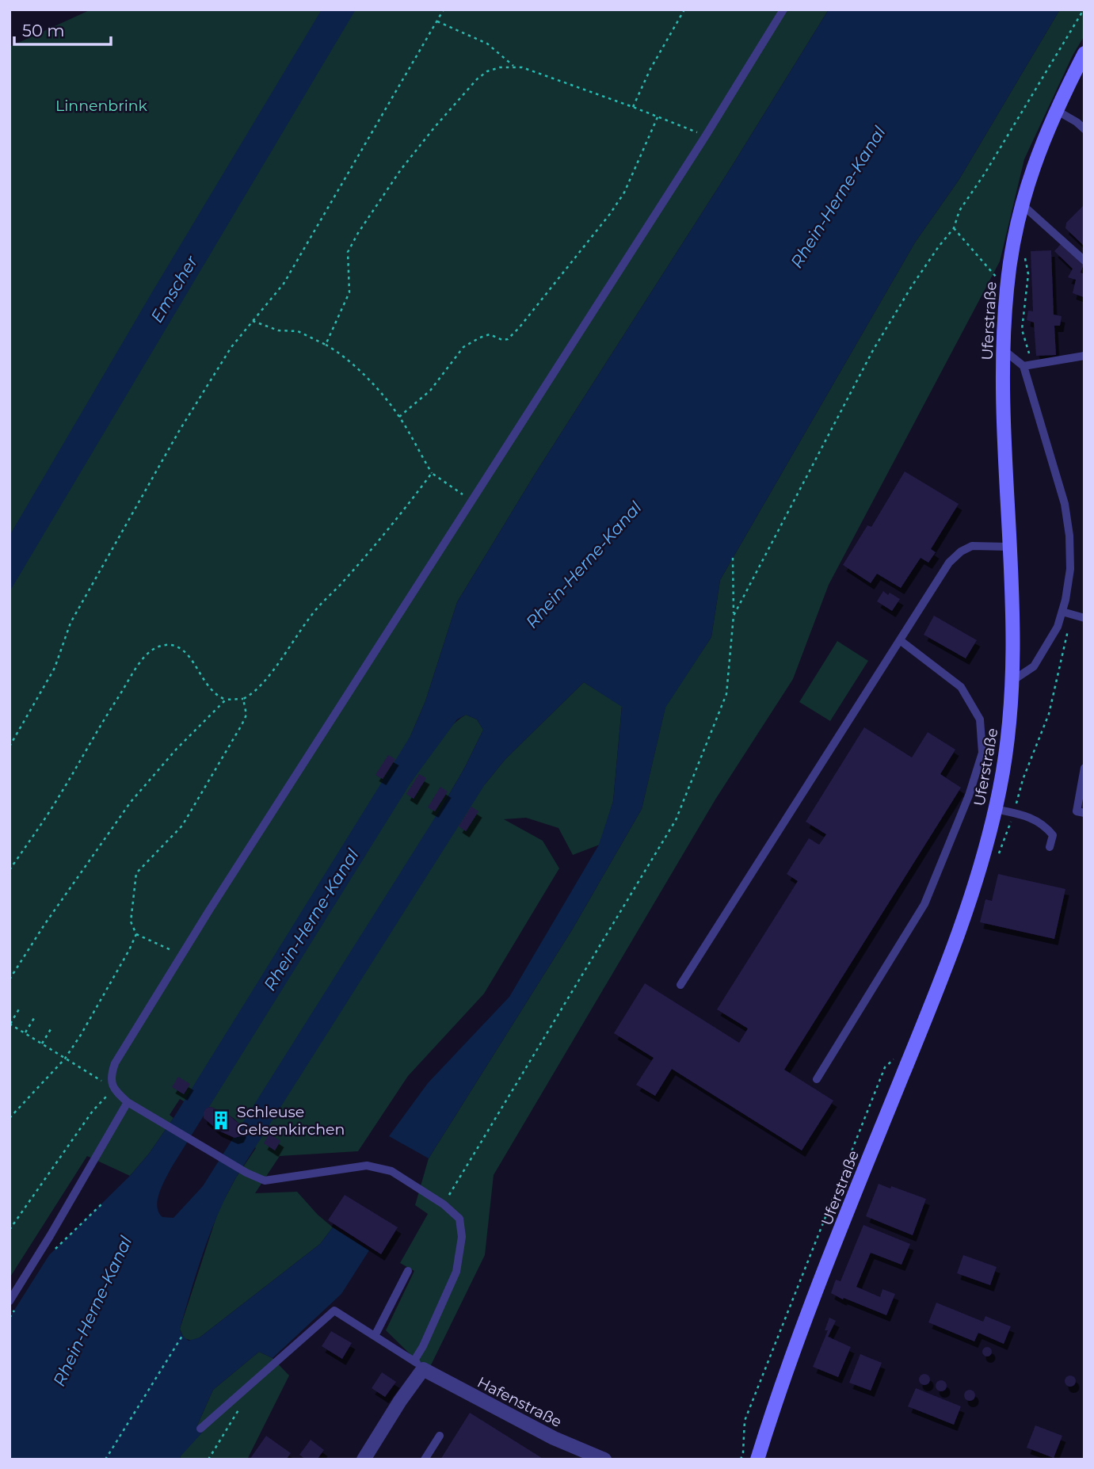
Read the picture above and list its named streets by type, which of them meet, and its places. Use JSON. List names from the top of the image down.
{
  "streets": {
    "main road": ["Uferstraße"],
    "street": ["Hafenstraße"]
  },
  "water": ["Rhein-Herne-Kanal", "Emscher"],
  "parks": ["Linnenbrink"],
  "places": {
    "building": ["Schleuse Gelsenkirchen"]
  },
  "scale_bar": "50 m"
}
